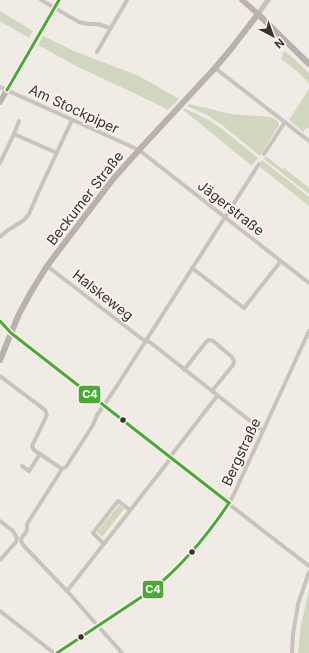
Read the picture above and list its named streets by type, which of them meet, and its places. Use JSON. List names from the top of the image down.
{
  "streets": {
    "main road": ["Beckumer Straße"],
    "street": [
      "Am Stockpiper",
      "Jägerstraße",
      "Halskeweg",
      "Bergstraße"
    ]
  },
  "crossings": [
    ["Am Stockpiper", "Beckumer Straße"],
    ["Am Stockpiper", "Jägerstraße"],
    ["Beckumer Straße", "Jägerstraße"],
    ["Beckumer Straße", "Halskeweg"],
    ["Halskeweg", "Bergstraße"]
  ],
  "lines": ["transit line C4"],
  "north": "bottom right"
}
